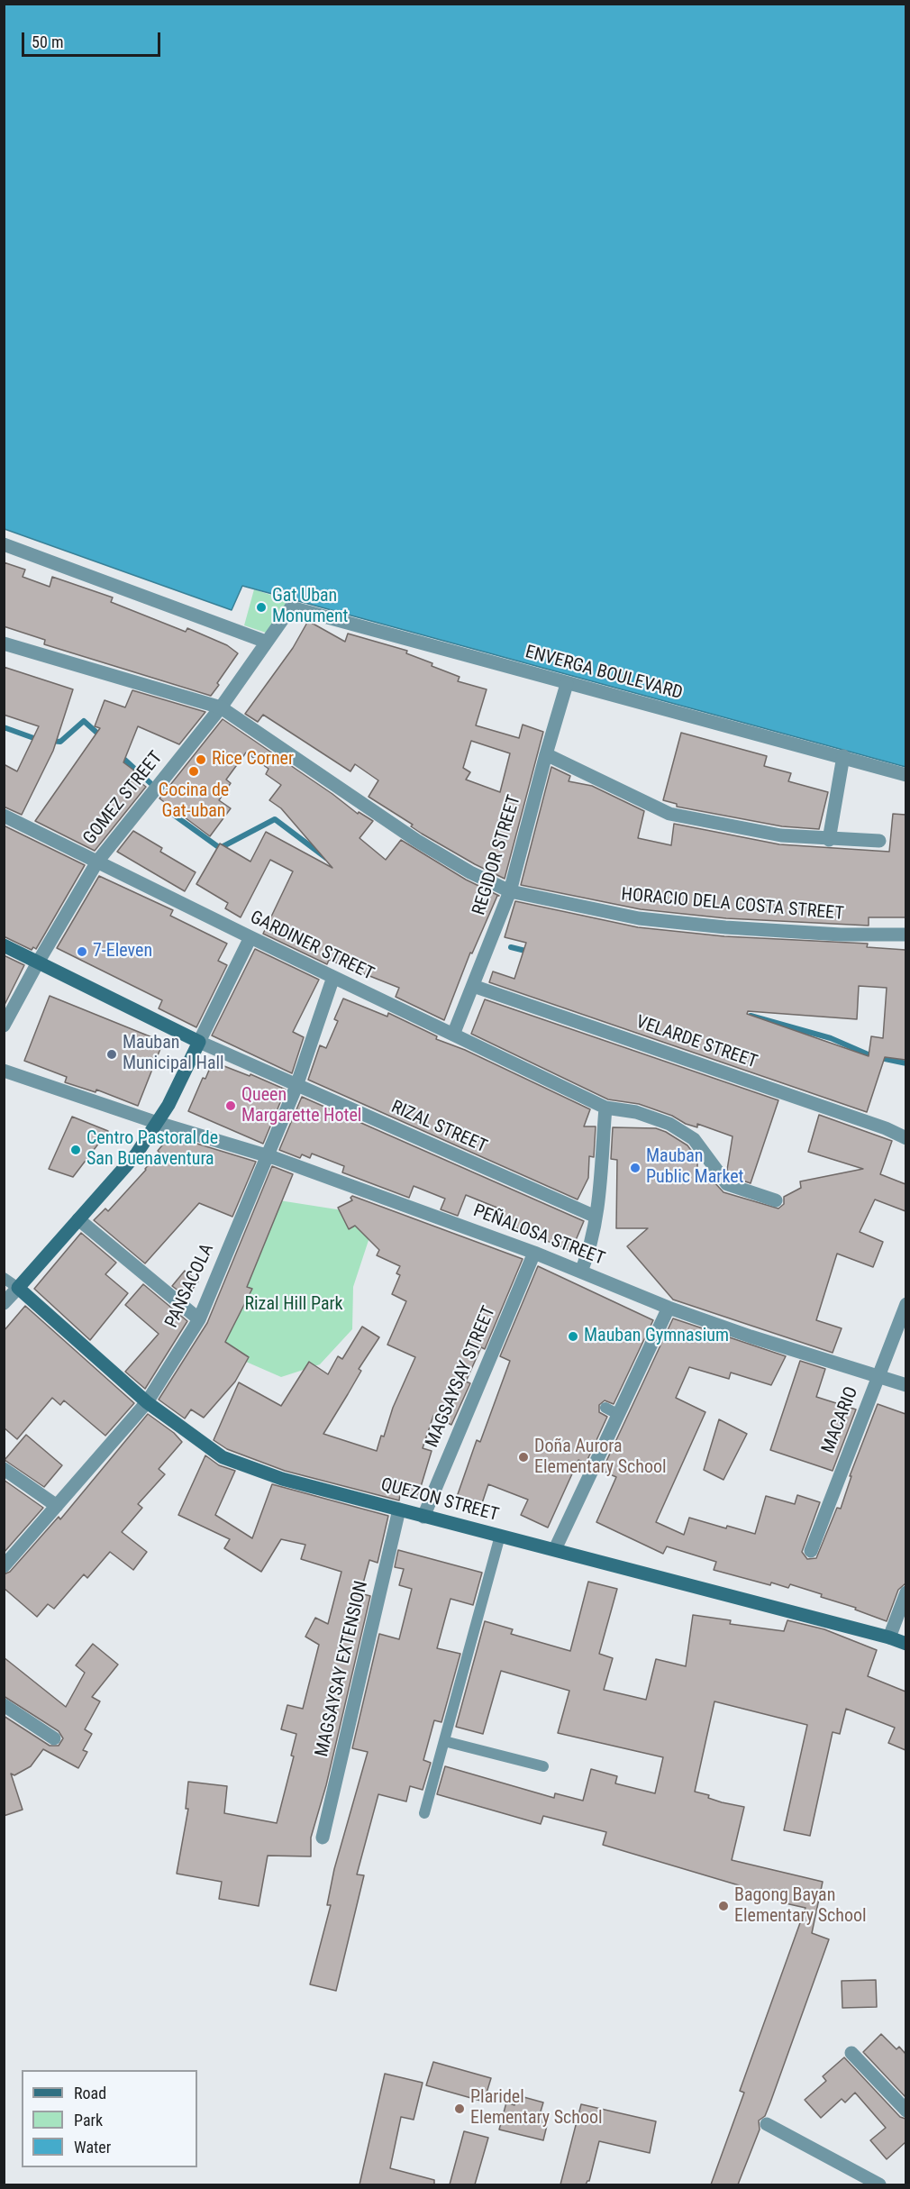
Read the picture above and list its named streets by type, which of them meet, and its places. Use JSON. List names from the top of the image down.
{
  "streets": {
    "main road": ["RIZAL STREET", "QUEZON STREET"],
    "street": [
      "ENVERGA BOULEVARD",
      "GOMEZ STREET",
      "REGIDOR STREET",
      "HORACIO DELA COSTA STREET",
      "GARDINER STREET",
      "VELARDE STREET",
      "PEÑALOSA STREET",
      "PANSACOLA",
      "MAGSAYSAY STREET",
      "MACARIO",
      "MAGSAYSAY EXTENSION"
    ]
  },
  "crossings": [
    ["ENVERGA BOULEVARD", "GOMEZ STREET"],
    ["ENVERGA BOULEVARD", "REGIDOR STREET"],
    ["GOMEZ STREET", "HORACIO DELA COSTA STREET"],
    ["GOMEZ STREET", "GARDINER STREET"],
    ["GOMEZ STREET", "RIZAL STREET"],
    ["REGIDOR STREET", "HORACIO DELA COSTA STREET"],
    ["REGIDOR STREET", "GARDINER STREET"],
    ["REGIDOR STREET", "VELARDE STREET"],
    ["GARDINER STREET", "PANSACOLA"],
    ["RIZAL STREET", "PANSACOLA"],
    ["PEÑALOSA STREET", "PANSACOLA"],
    ["PEÑALOSA STREET", "MAGSAYSAY STREET"],
    ["PEÑALOSA STREET", "MACARIO"],
    ["PANSACOLA", "QUEZON STREET"],
    ["MAGSAYSAY STREET", "QUEZON STREET"],
    ["QUEZON STREET", "MAGSAYSAY EXTENSION"]
  ],
  "parks": ["Rizal Hill Park"],
  "places": [
    "Gat Uban Monument",
    "Rice Corner",
    "Cocina de Gat-uban",
    "7-Eleven",
    "Mauban Municipal Hall",
    "Queen Margarette Hotel",
    "Centro Pastoral de San Buenaventura",
    "Mauban Public Market",
    "Mauban Gymnasium",
    "Doña Aurora Elementary School",
    "Bagong Bayan Elementary School",
    "Plaridel Elementary School"
  ],
  "legend": ["Road", "Park", "Water"],
  "scale_bar": "50 m"
}
